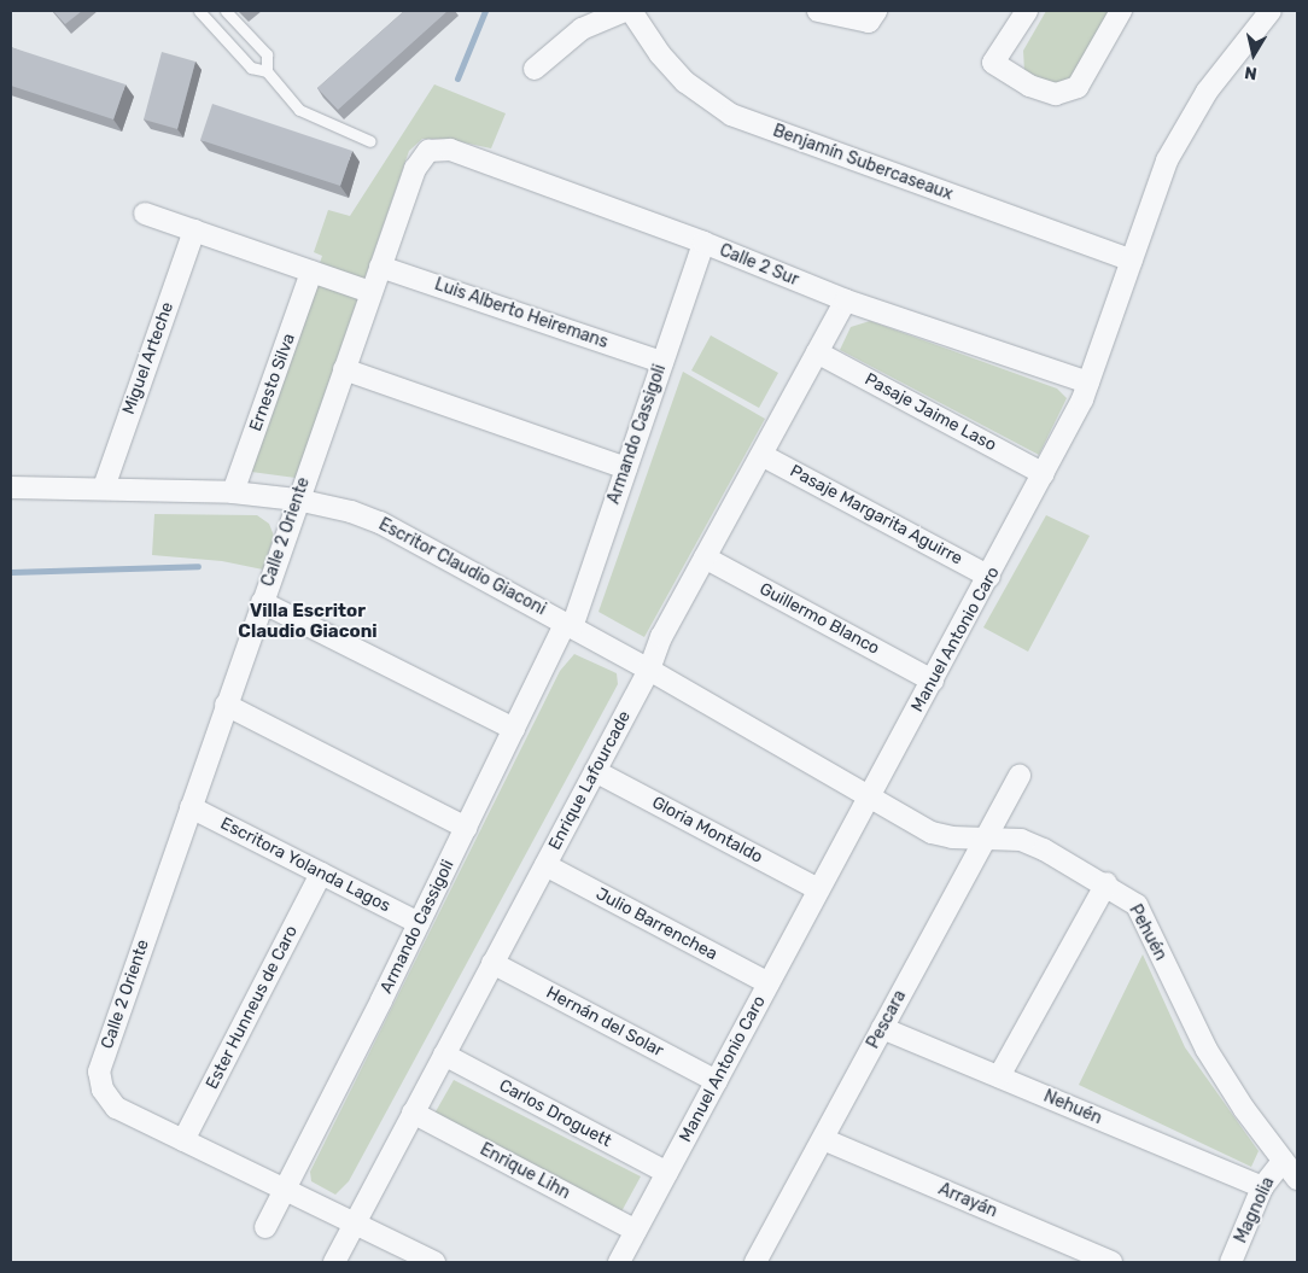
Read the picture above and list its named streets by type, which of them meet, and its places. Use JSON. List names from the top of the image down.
{
  "streets": {
    "street": [
      "Benjamín Subercaseaux",
      "Calle 2 Sur",
      "Luis Alberto Heiremans",
      "Miguel Arteche",
      "Ernesto Silva",
      "Pasaje Jaime Laso",
      "Armando Cassigoli",
      "Pasaje Margarita Aguirre",
      "Calle 2 Oriente",
      "Escritor Claudio Giaconi",
      "Guillermo Blanco",
      "Manuel Antonio Caro",
      "Enrique Lafourcade",
      "Gloria Montaldo",
      "Escritora Yolanda Lagos",
      "Julio Barrenchea",
      "Pehuén",
      "Ester Hunneus de Caro",
      "Pescara",
      "Hernán del Solar",
      "Nehuén",
      "Carlos Droguett",
      "Enrique Lihn",
      "Arrayán",
      "Magnolia"
    ]
  },
  "crossings": [
    ["Benjamín Subercaseaux", "Manuel Antonio Caro"],
    ["Calle 2 Sur", "Armando Cassigoli"],
    ["Calle 2 Sur", "Calle 2 Oriente"],
    ["Calle 2 Sur", "Manuel Antonio Caro"],
    ["Calle 2 Sur", "Enrique Lafourcade"],
    ["Luis Alberto Heiremans", "Armando Cassigoli"],
    ["Luis Alberto Heiremans", "Calle 2 Oriente"],
    ["Miguel Arteche", "Escritor Claudio Giaconi"],
    ["Ernesto Silva", "Escritor Claudio Giaconi"],
    ["Pasaje Jaime Laso", "Manuel Antonio Caro"],
    ["Pasaje Jaime Laso", "Enrique Lafourcade"],
    ["Armando Cassigoli", "Escritor Claudio Giaconi"],
    ["Armando Cassigoli", "Escritora Yolanda Lagos"],
    ["Pasaje Margarita Aguirre", "Manuel Antonio Caro"],
    ["Pasaje Margarita Aguirre", "Enrique Lafourcade"],
    ["Calle 2 Oriente", "Escritor Claudio Giaconi"],
    ["Calle 2 Oriente", "Escritora Yolanda Lagos"],
    ["Calle 2 Oriente", "Ester Hunneus de Caro"],
    ["Escritor Claudio Giaconi", "Manuel Antonio Caro"],
    ["Escritor Claudio Giaconi", "Enrique Lafourcade"],
    ["Escritor Claudio Giaconi", "Pehuén"],
    ["Guillermo Blanco", "Manuel Antonio Caro"],
    ["Guillermo Blanco", "Enrique Lafourcade"],
    ["Manuel Antonio Caro", "Gloria Montaldo"],
    ["Manuel Antonio Caro", "Julio Barrenchea"],
    ["Manuel Antonio Caro", "Pehuén"],
    ["Manuel Antonio Caro", "Hernán del Solar"],
    ["Manuel Antonio Caro", "Carlos Droguett"],
    ["Manuel Antonio Caro", "Enrique Lihn"],
    ["Enrique Lafourcade", "Gloria Montaldo"],
    ["Enrique Lafourcade", "Julio Barrenchea"],
    ["Enrique Lafourcade", "Hernán del Solar"],
    ["Enrique Lafourcade", "Carlos Droguett"],
    ["Enrique Lafourcade", "Enrique Lihn"],
    ["Escritora Yolanda Lagos", "Ester Hunneus de Caro"],
    ["Pehuén", "Pescara"],
    ["Pehuén", "Magnolia"],
    ["Pescara", "Nehuén"],
    ["Pescara", "Arrayán"],
    ["Nehuén", "Magnolia"]
  ],
  "districts": ["Villa Escritor Claudio Giaconi"],
  "north": "bottom"
}
